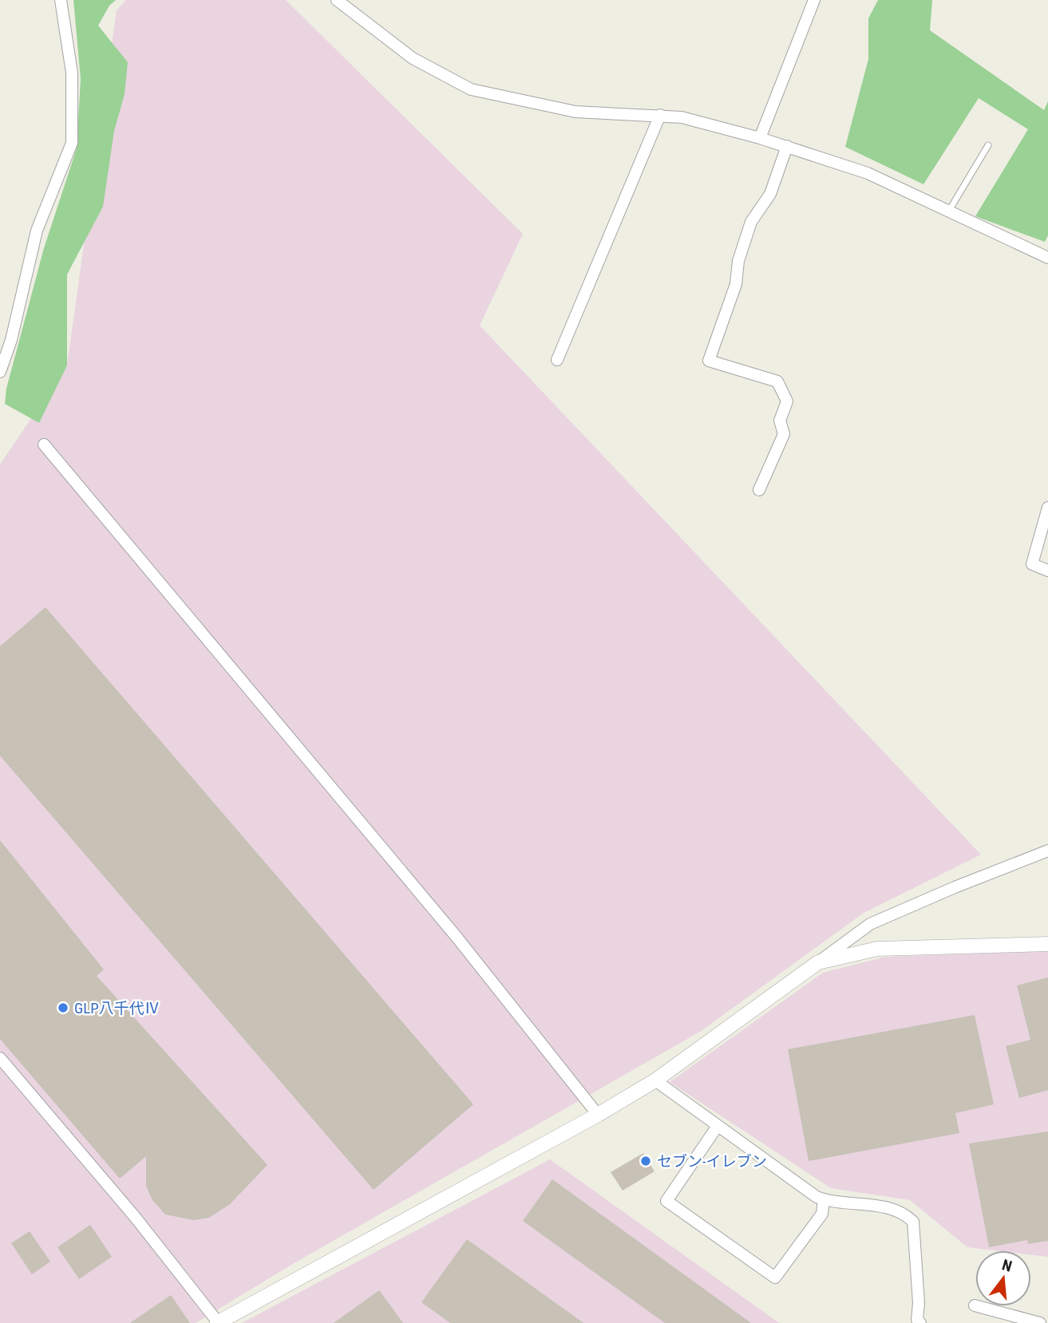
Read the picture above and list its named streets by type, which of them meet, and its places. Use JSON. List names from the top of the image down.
{
  "places": ["GLP八千代Ⅳ", "セブン-イレブン"],
  "north": "top"
}
